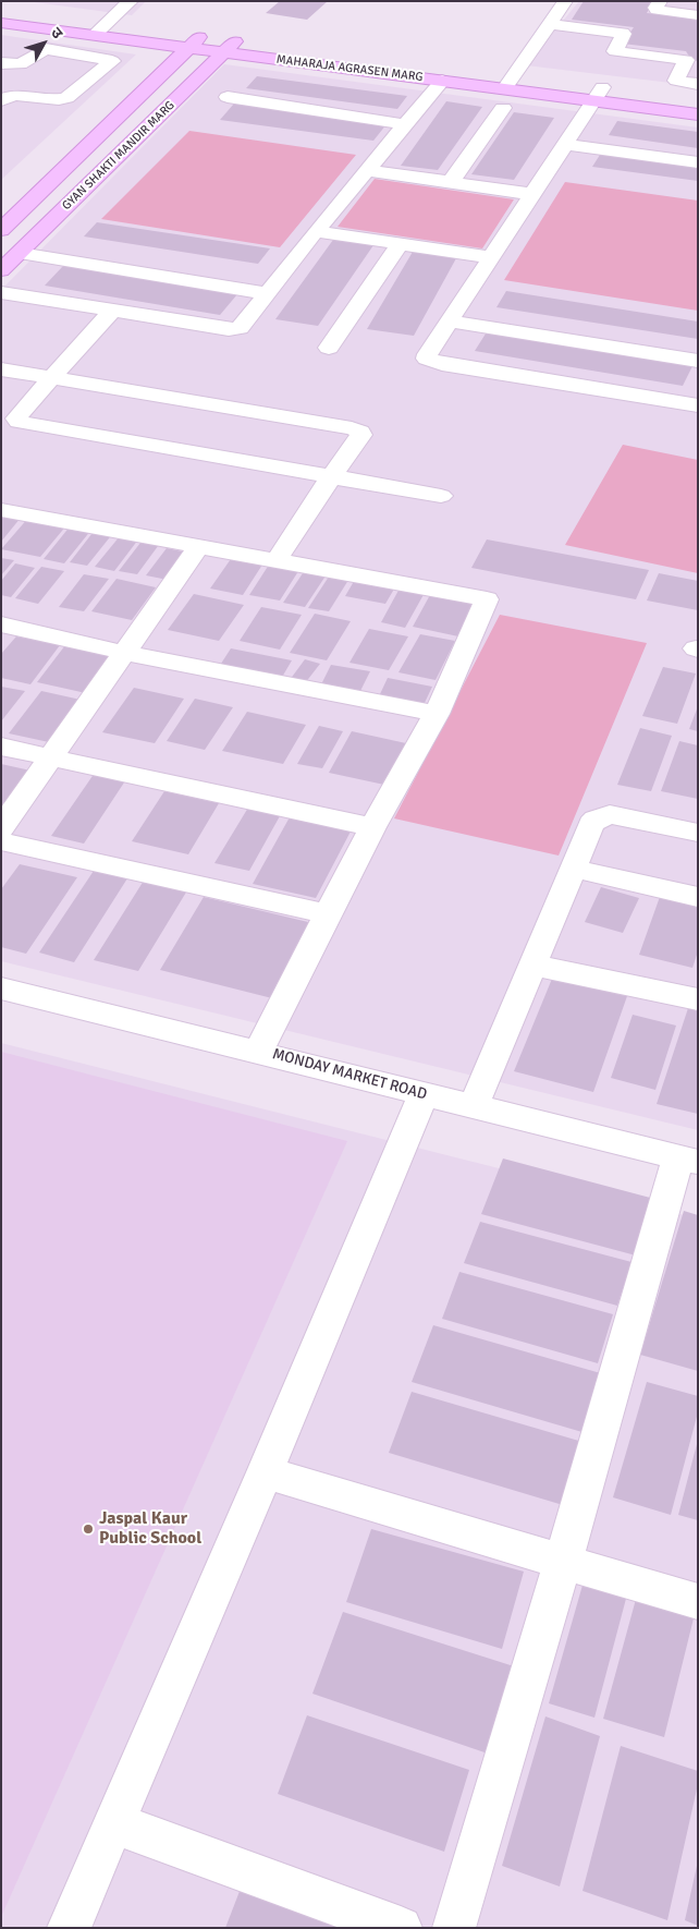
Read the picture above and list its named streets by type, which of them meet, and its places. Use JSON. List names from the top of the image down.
{
  "streets": {
    "street": ["MAHARAJA AGRASEN MARG", "GYAN SHAKTI MANDIR MARG", "MONDAY MARKET ROAD"]
  },
  "crossings": [
    ["MAHARAJA AGRASEN MARG", "GYAN SHAKTI MANDIR MARG"]
  ],
  "places": ["Jaspal Kaur Public School"],
  "north": "top right"
}
